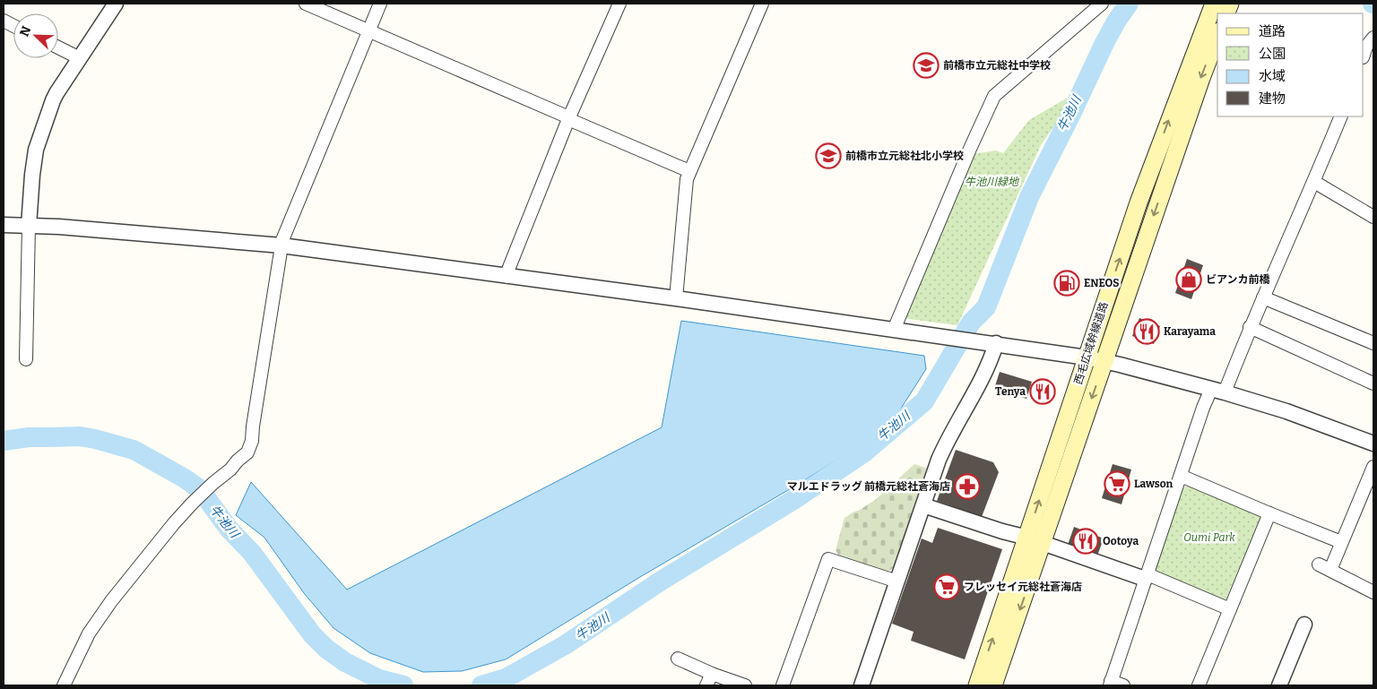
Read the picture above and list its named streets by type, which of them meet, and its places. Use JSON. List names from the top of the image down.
{
  "streets": {
    "main road": ["西毛広域幹線道路"]
  },
  "water": ["牛池川"],
  "parks": ["牛池川緑地", "Oumi Park"],
  "places": {
    "school or university": ["前橋市立元総社中学校", "前橋市立元総社北小学校"],
    "shop": ["ビアンカ前橋"],
    "fuel station": ["ENEOS"],
    "restaurant": ["Karayama", "Tenya", "Ootoya"],
    "supermarket": ["Lawson", "フレッセイ元総社蒼海店"],
    "pharmacy": ["マルエドラッグ 前橋元総社蒼海店"]
  },
  "legend": [
    "道路",
    "公園",
    "水域",
    "建物"
  ],
  "north": "top left"
}
